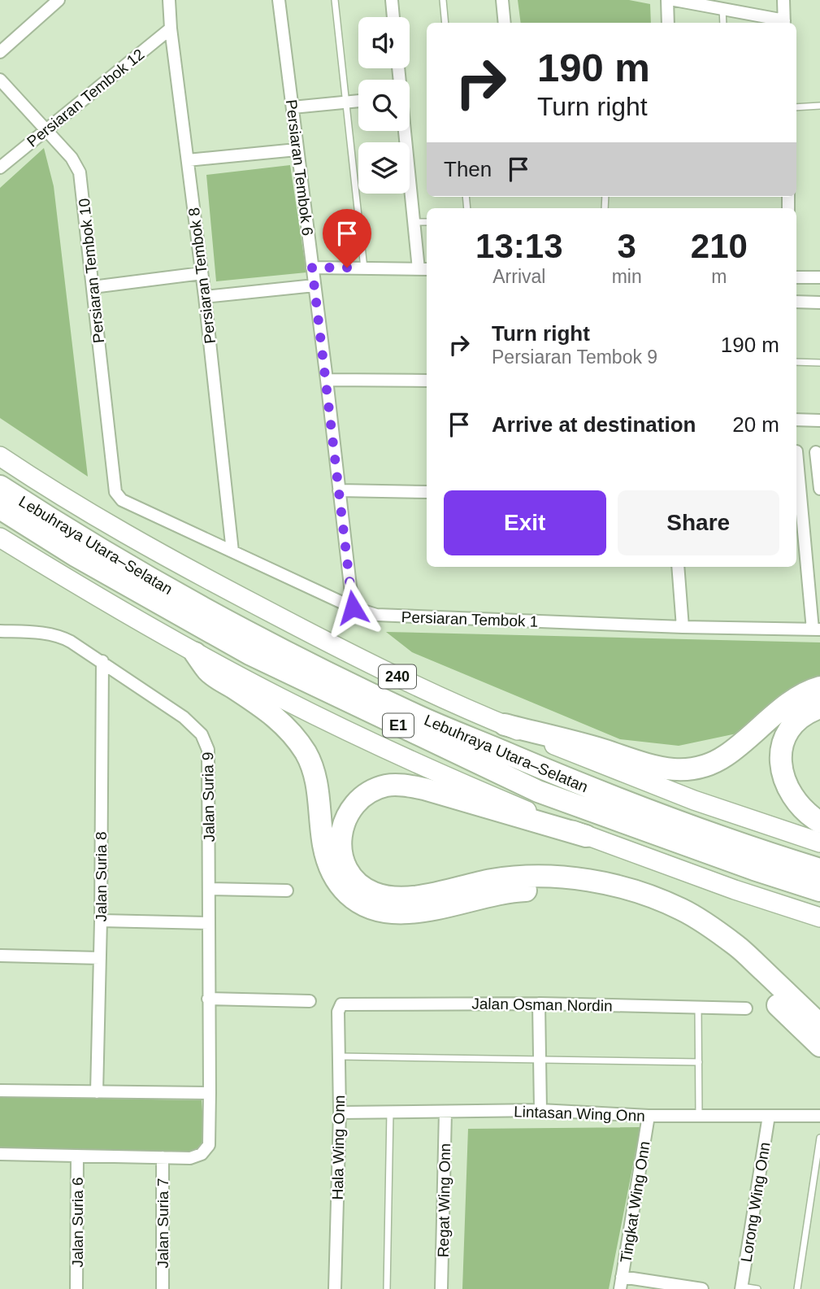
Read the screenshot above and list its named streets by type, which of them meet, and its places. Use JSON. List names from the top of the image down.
{
  "streets": {
    "highway": ["Lebuhraya Utara–Selatan", "E1"],
    "main road": ["240"],
    "street": [
      "Persiaran Tembok 12",
      "Persiaran Tembok 6",
      "Persiaran Tembok 10",
      "Persiaran Tembok 8",
      "Persiaran Tembok 1",
      "Jalan Suria 9",
      "Jalan Suria 8",
      "Jalan Osman Nordin",
      "Lintasan Wing Onn",
      "Hala Wing Onn",
      "Regat Wing Onn",
      "Tingkat Wing Onn",
      "Lorong Wing Onn",
      "Jalan Suria 6",
      "Jalan Suria 7"
    ]
  },
  "crossings": [
    ["Persiaran Tembok 12", "Persiaran Tembok 10"],
    ["Persiaran Tembok 12", "Persiaran Tembok 8"],
    ["Persiaran Tembok 6", "Persiaran Tembok 1"],
    ["Persiaran Tembok 10", "Persiaran Tembok 1"],
    ["Persiaran Tembok 8", "Persiaran Tembok 1"],
    ["Jalan Suria 9", "Jalan Suria 8"],
    ["Jalan Suria 9", "Jalan Suria 6"],
    ["Jalan Suria 9", "Jalan Suria 7"],
    ["Jalan Osman Nordin", "Hala Wing Onn"],
    ["Lintasan Wing Onn", "Hala Wing Onn"],
    ["Lintasan Wing Onn", "Regat Wing Onn"],
    ["Lintasan Wing Onn", "Tingkat Wing Onn"],
    ["Lintasan Wing Onn", "Lorong Wing Onn"]
  ],
  "page": {
    "turn": ["190 m", "Turn right"],
    "then": "Then",
    "eta": [
      "13:13",
      "Arrival",
      "3",
      "min",
      "210",
      "m"
    ],
    "list": [
      {
        "name": "Turn right",
        "note": "Persiaran Tembok 9",
        "value": "190 m"
      },
      {
        "name": "Arrive at destination",
        "value": "20 m"
      }
    ],
    "buttons": ["Exit", "Share"]
  }
}
